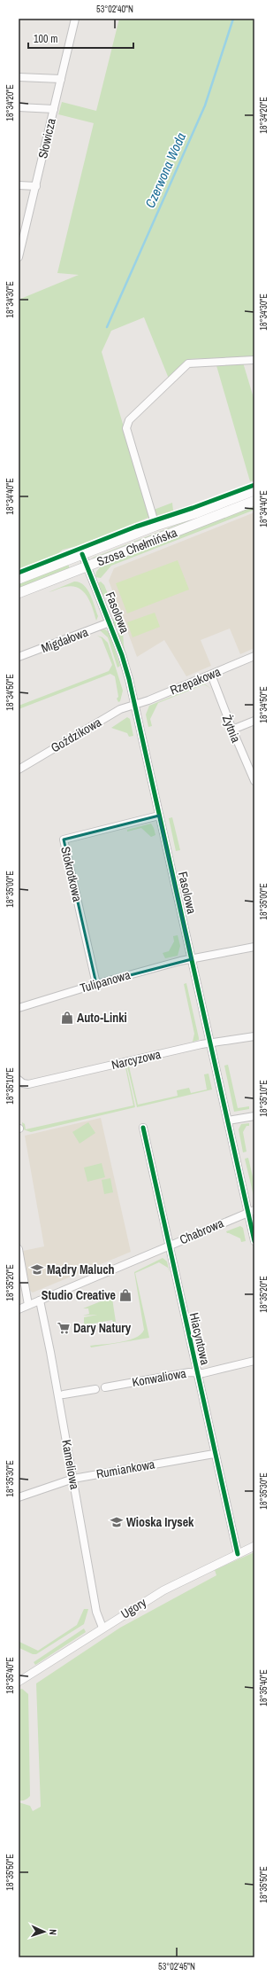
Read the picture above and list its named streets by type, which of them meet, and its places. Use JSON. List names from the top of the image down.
{
  "streets": {
    "main road": ["Szosa Chełmińska"],
    "street": [
      "Słowicza",
      "Fasolowa",
      "Migdałowa",
      "Rzepakowa",
      "Żytnia",
      "Goździkowa",
      "Stokrotkowa",
      "Tulipanowa",
      "Narcyzowa",
      "Chabrowa",
      "Hiacyntowa",
      "Konwaliowa",
      "Kameliowa",
      "Rumiankowa",
      "Ugory"
    ]
  },
  "crossings": [
    ["Szosa Chełmińska", "Fasolowa"],
    ["Fasolowa", "Migdałowa"],
    ["Fasolowa", "Rzepakowa"],
    ["Fasolowa", "Goździkowa"],
    ["Fasolowa", "Stokrotkowa"],
    ["Fasolowa", "Tulipanowa"],
    ["Fasolowa", "Narcyzowa"],
    ["Fasolowa", "Chabrowa"],
    ["Rzepakowa", "Żytnia"],
    ["Rzepakowa", "Goździkowa"],
    ["Stokrotkowa", "Tulipanowa"],
    ["Chabrowa", "Hiacyntowa"],
    ["Chabrowa", "Kameliowa"],
    ["Hiacyntowa", "Konwaliowa"],
    ["Hiacyntowa", "Rumiankowa"],
    ["Hiacyntowa", "Ugory"],
    ["Kameliowa", "Rumiankowa"],
    ["Kameliowa", "Ugory"]
  ],
  "water": ["Czerwona Woda"],
  "places": {
    "shop": ["Auto-Linki", "Studio Creative"],
    "school or university": ["Mądry Maluch", "Wioska Irysek"],
    "supermarket": ["Dary Natury"]
  },
  "scale_bar": "100 m",
  "north": "right",
  "coordinates": [
    "53°02'40\"N",
    "18°34'20\"E",
    "18°34'30\"E",
    "18°34'40\"E",
    "18°34'50\"E",
    "18°35'00\"E",
    "18°35'10\"E",
    "18°35'20\"E",
    "18°35'30\"E",
    "18°35'40\"E",
    "18°35'50\"E",
    "53°02'45\"N"
  ]
}
